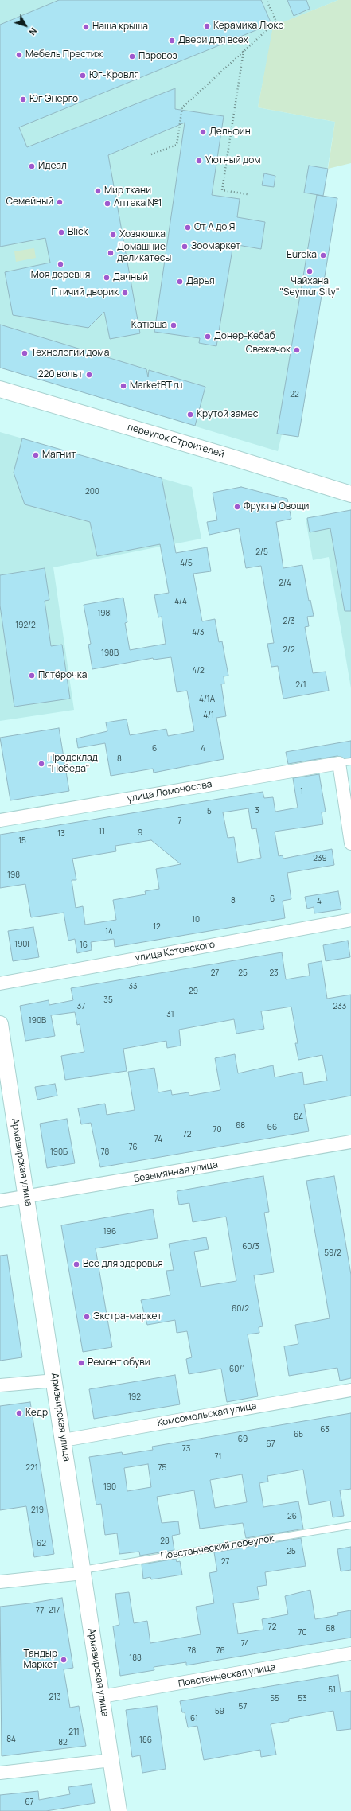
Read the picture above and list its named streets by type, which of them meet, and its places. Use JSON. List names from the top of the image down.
{
  "streets": {
    "street": [
      "переулок Строителей",
      "улица Ломоносова",
      "улица Котовского",
      "Армавирская улица",
      "Безымянная улица",
      "Комсомольская улица",
      "Повстанческая улица"
    ],
    "lane": ["Повстанческий переулок"]
  },
  "crossings": [
    ["Армавирская улица", "Безымянная улица"],
    ["Армавирская улица", "Комсомольская улица"],
    ["Армавирская улица", "Повстанческий переулок"],
    ["Армавирская улица", "Повстанческая улица"]
  ],
  "places": [
    "Керамика Люкс",
    "Наша крыша",
    "Двери для всех",
    "Мебель Престиж",
    "Паровоз",
    "Юг-Кровля",
    "Юг Энерго",
    "Дельфин",
    "Уютный дом",
    "Идеал",
    "Мир ткани",
    "Семейный",
    "Аптека №1",
    "От А до Я",
    "Blick",
    "Хозяюшка",
    "Зоомаркет",
    "Домашние деликатесы",
    "Eureka",
    "Моя деревня",
    "Чайхана \"Seymur Sity\"",
    "Дачный",
    "Дарья",
    "Птичий дворик",
    "Катюша",
    "Донер-Кебаб",
    "Свежачок",
    "Технологии дома",
    "220 вольт",
    "MarketBT.ru",
    "Крутой замес",
    "Магнит",
    "Фрукты Овощи",
    "Пятёрочка",
    "Продсклад \"Победа\"",
    "Все для здоровья",
    "Экстра-маркет",
    "Ремонт обуви",
    "Кедр",
    "Тандыр Маркет"
  ],
  "house_numbers": [
    "22",
    "200",
    "2/5",
    "4/5",
    "2/4",
    "4/4",
    "198Г",
    "2/3",
    "192/2",
    "4/3",
    "2/2",
    "198В",
    "4/2",
    "2/1",
    "4/1А",
    "4/1",
    "6",
    "4",
    "8",
    "1",
    "3",
    "5",
    "7",
    "11",
    "9",
    "13",
    "15",
    "239",
    "198",
    "6",
    "8",
    "4",
    "10",
    "12",
    "14",
    "190Г",
    "16",
    "27",
    "25",
    "23",
    "33",
    "29",
    "35",
    "37",
    "233",
    "31",
    "190В",
    "64",
    "68",
    "66",
    "70",
    "72",
    "74",
    "76",
    "190Б",
    "78",
    "196",
    "60/3",
    "59/2",
    "60/2",
    "60/1",
    "192",
    "63",
    "65",
    "69",
    "67",
    "73",
    "71",
    "221",
    "75",
    "190",
    "219",
    "26",
    "28",
    "62",
    "25",
    "27",
    "217",
    "77",
    "72",
    "68",
    "70",
    "74",
    "78",
    "76",
    "188",
    "51",
    "213",
    "55",
    "53",
    "57",
    "59",
    "61",
    "211",
    "84",
    "186",
    "82",
    "67"
  ],
  "north": "bottom right"
}
